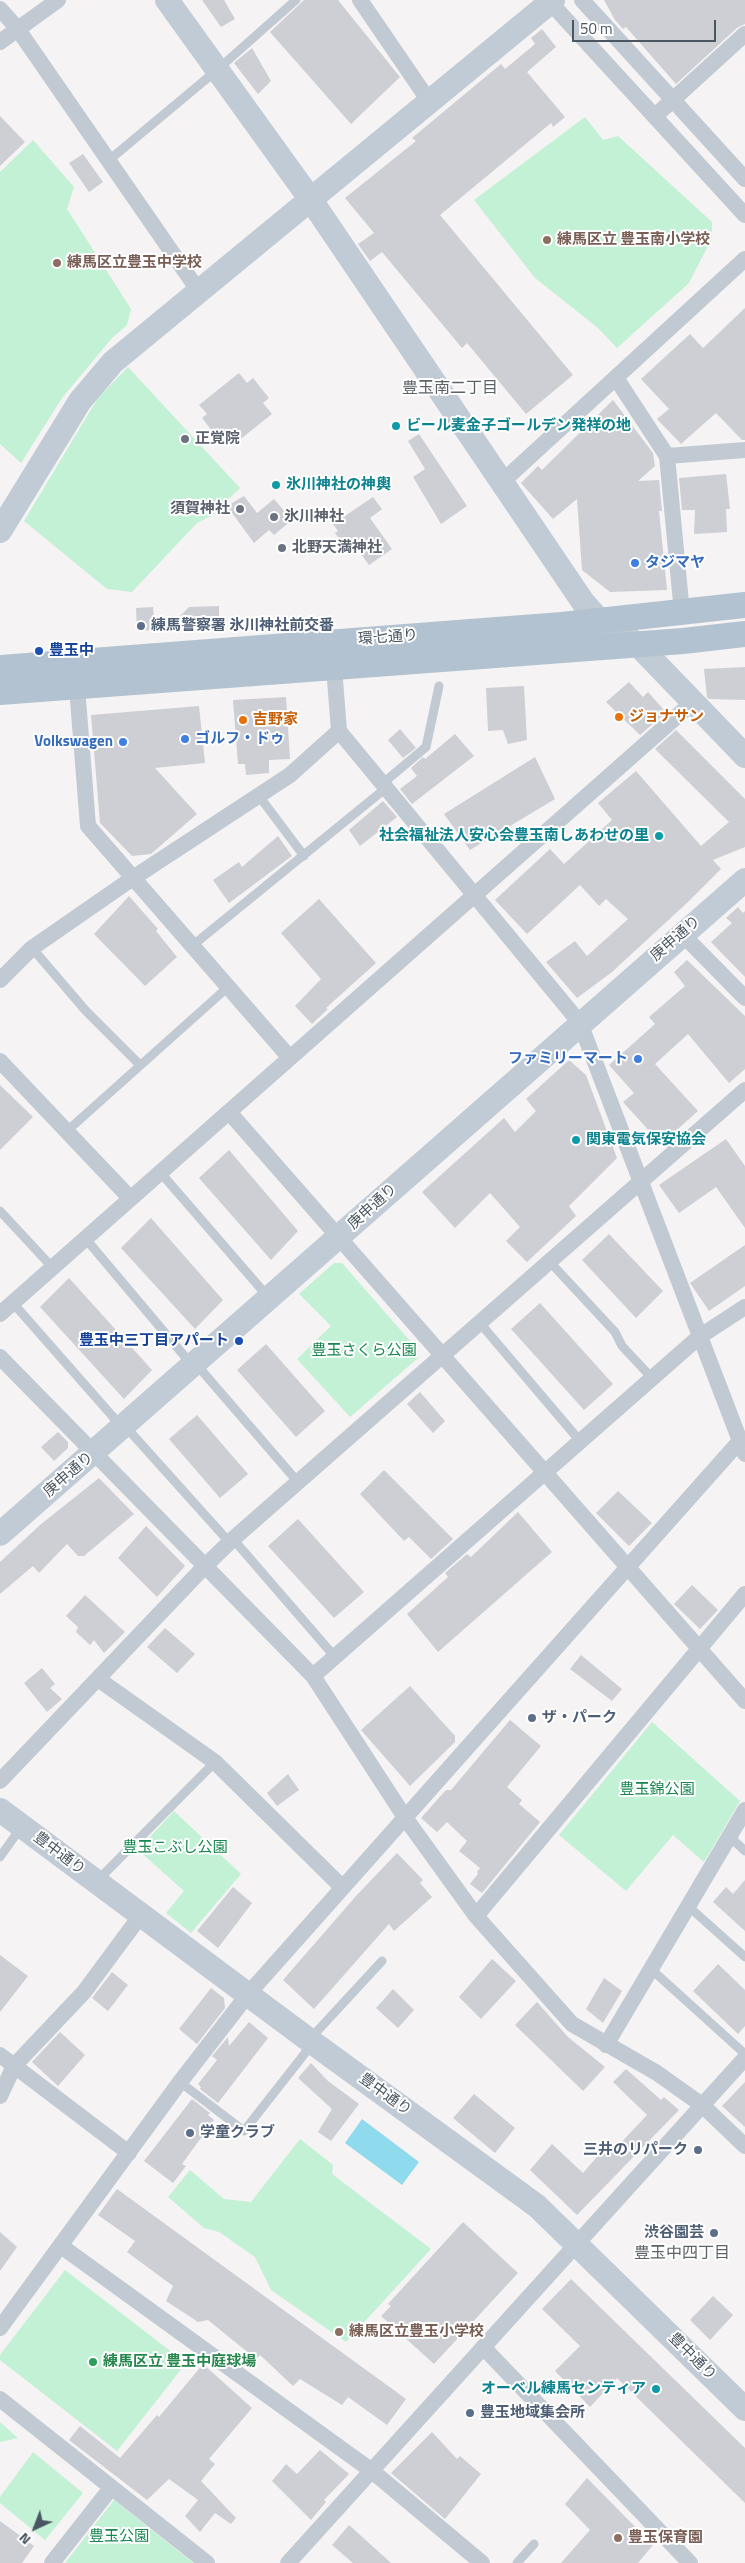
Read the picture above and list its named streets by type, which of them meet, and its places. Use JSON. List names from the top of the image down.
{
  "streets": {
    "main road": ["環七通り"],
    "street": ["庚申通り", "豊中通り"]
  },
  "districts": ["豊玉南二丁目", "豊玉中四丁目"],
  "parks": [
    "豊玉さくら公園",
    "豊玉錦公園",
    "豊玉こぶし公園",
    "豊玉公園"
  ],
  "places": [
    "練馬区立 豊玉南小学校",
    "練馬区立豊玉中学校",
    "ビール麦金子ゴールデン発祥の地",
    "正覚院",
    "氷川神社の神輿",
    "須賀神社",
    "氷川神社",
    "北野天満神社",
    "タジマヤ",
    "練馬警察署 氷川神社前交番",
    "豊玉中",
    "ジョナサン",
    "吉野家",
    "ゴルフ・ドゥ",
    "Volkswagen",
    "社会福祉法人安心会豊玉南しあわせの里",
    "ファミリーマート",
    "関東電気保安協会",
    "豊玉中三丁目アパート",
    "ザ・パーク",
    "学童クラブ",
    "三井のリパーク",
    "渋谷園芸",
    "練馬区立豊玉小学校",
    "練馬区立 豊玉中庭球場",
    "オーベル練馬センティア",
    "豊玉地域集会所",
    "豊玉保育園"
  ],
  "scale_bar": "50 m",
  "north": "bottom left"
}
